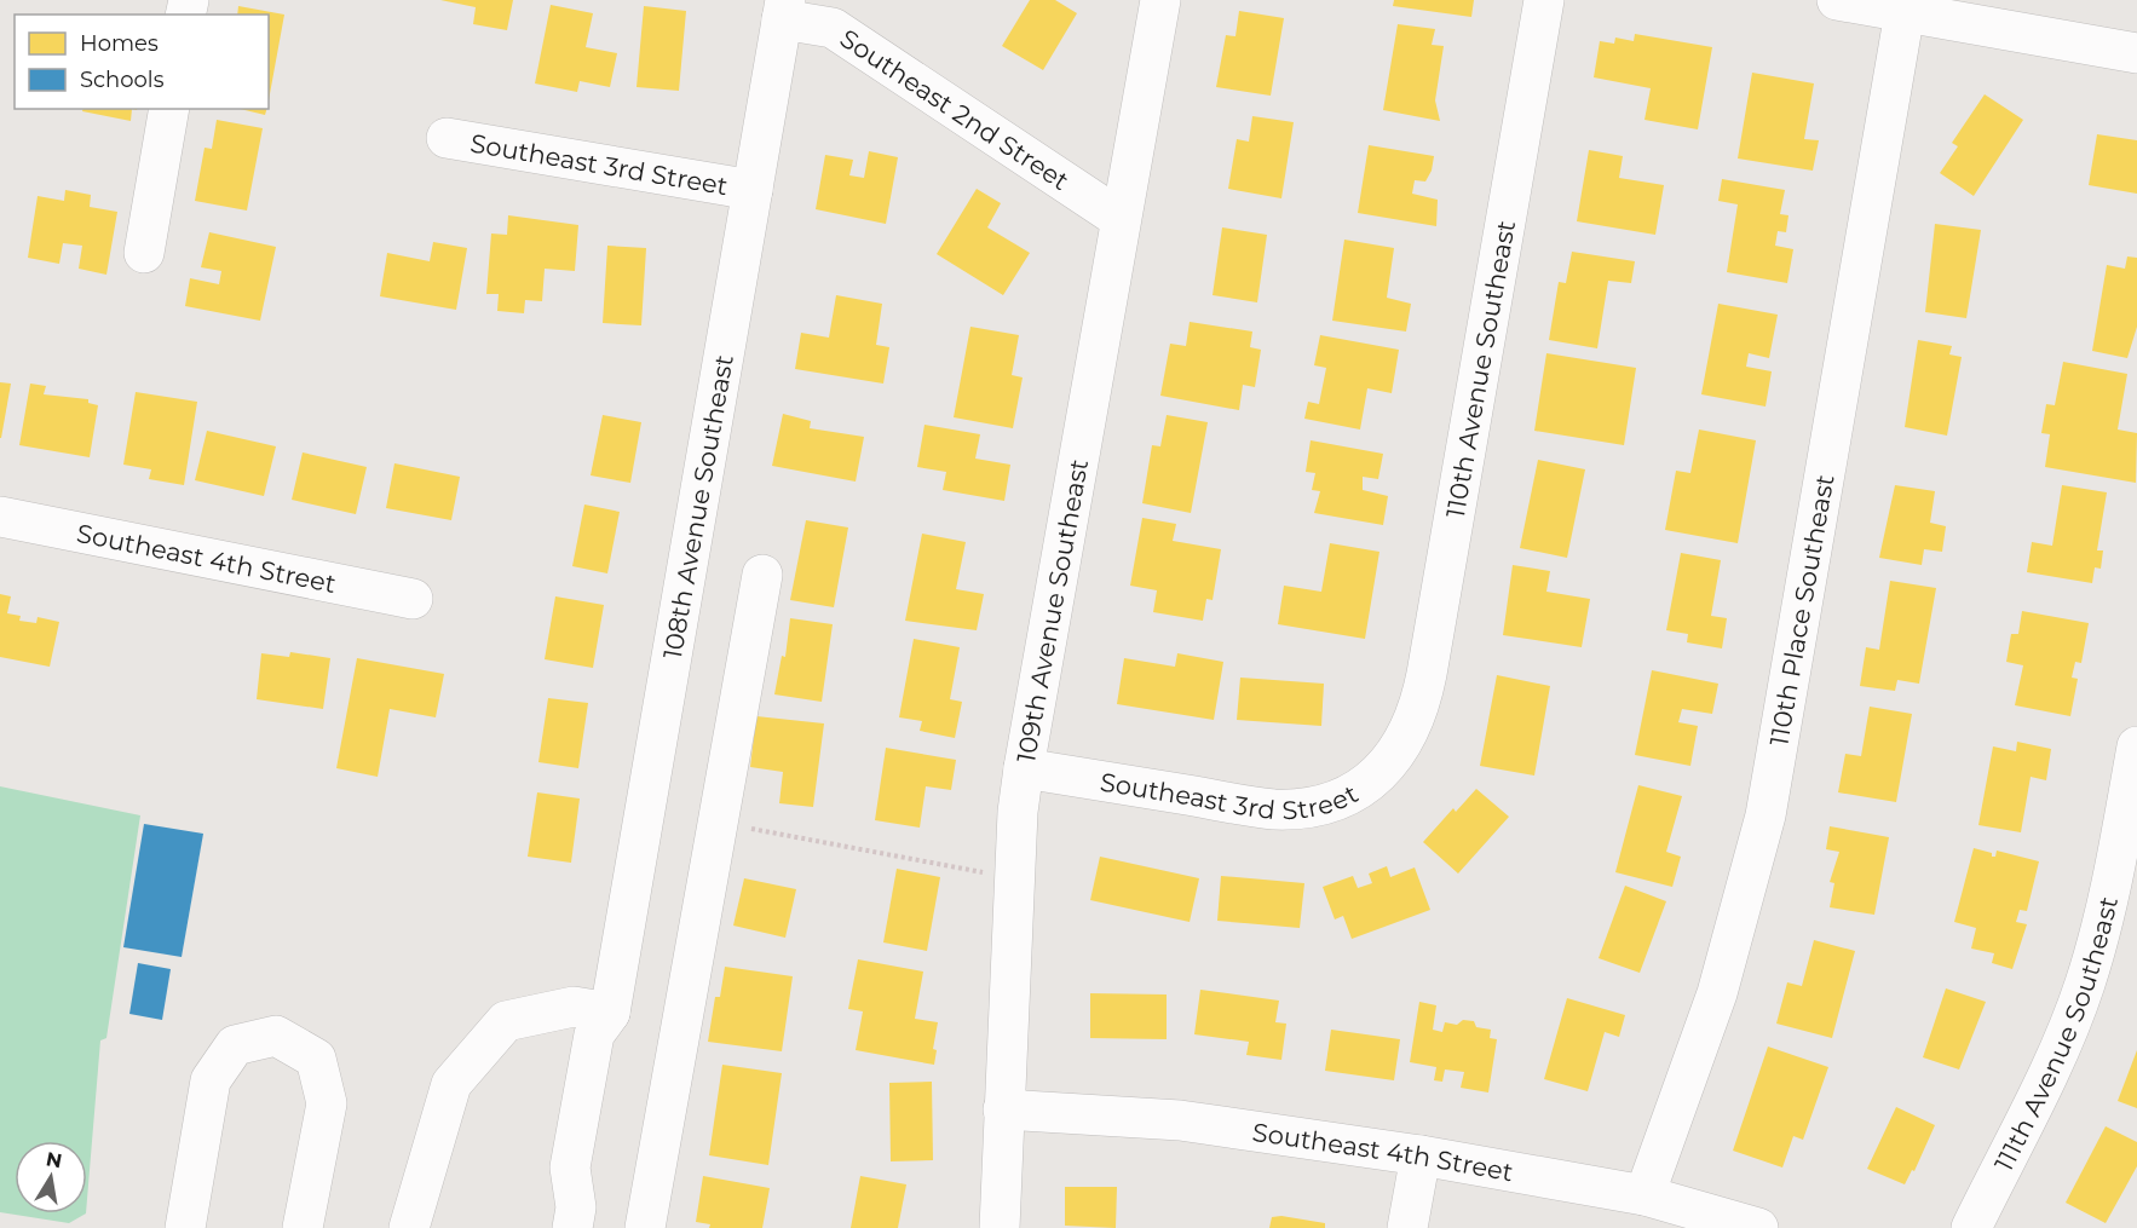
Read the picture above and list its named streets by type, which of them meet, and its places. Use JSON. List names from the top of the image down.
{
  "streets": {
    "street": [
      "Southeast 2nd Street",
      "Southeast 3rd Street",
      "110th Avenue Southeast",
      "108th Avenue Southeast",
      "Southeast 4th Street",
      "110th Place Southeast",
      "109th Avenue Southeast",
      "111th Avenue Southeast"
    ]
  },
  "crossings": [
    ["Southeast 2nd Street", "108th Avenue Southeast"],
    ["Southeast 2nd Street", "109th Avenue Southeast"],
    ["Southeast 3rd Street", "110th Avenue Southeast"],
    ["Southeast 3rd Street", "108th Avenue Southeast"],
    ["Southeast 3rd Street", "109th Avenue Southeast"],
    ["Southeast 4th Street", "110th Place Southeast"],
    ["Southeast 4th Street", "109th Avenue Southeast"]
  ],
  "legend": ["Homes", "Schools"],
  "north": "top"
}
